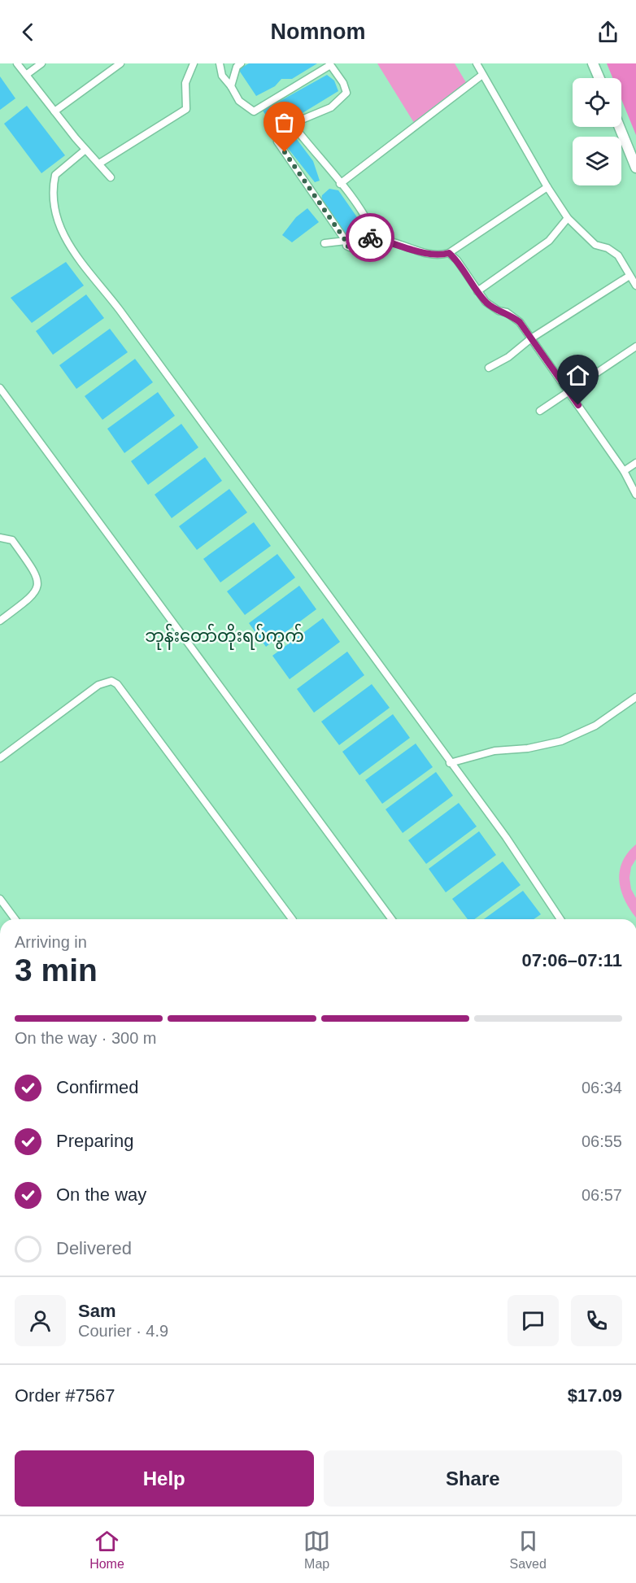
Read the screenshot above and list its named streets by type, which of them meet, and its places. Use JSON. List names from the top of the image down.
{
  "districts": ["ဘုန်းတော်တိုးရပ်ကွက်"],
  "page": {
    "header": "Nomnom",
    "heading": ["3 min", "Arriving in", "07:06–07:11"],
    "panel": [
      "Sam",
      "Courier · 4.9",
      "Order #7567",
      "$17.09"
    ],
    "bar": "On the way · 300 m",
    "list": [
      ["Confirmed", "06:34"],
      ["Preparing", "06:55"],
      ["On the way", "06:57"],
      "Delivered"
    ],
    "buttons": ["Help", "Share"],
    "tabs": ["Home", "Map", "Saved"]
  }
}
